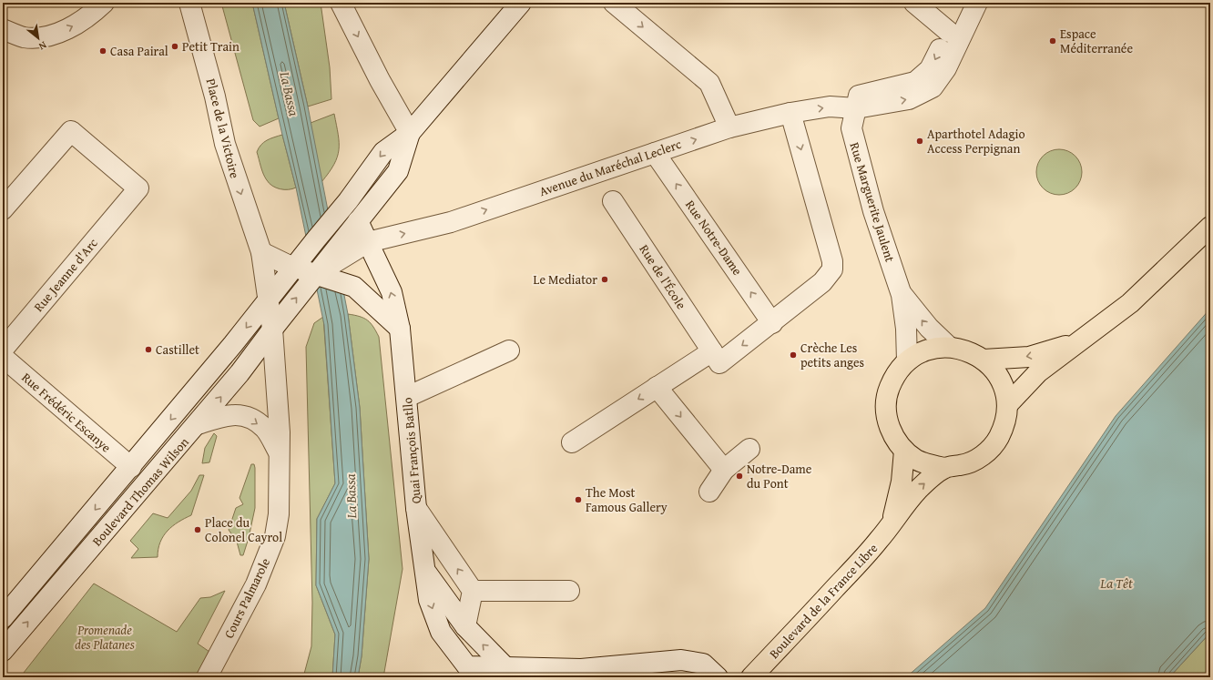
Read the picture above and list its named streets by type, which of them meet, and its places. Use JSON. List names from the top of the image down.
{
  "streets": {
    "main road": ["Boulevard de la France Libre"],
    "street": [
      "Place de la Victoire",
      "Avenue du Maréchal Leclerc",
      "Rue Marguerite Jaulent",
      "Rue Notre-Dame",
      "Rue Jeanne d'Arc",
      "Rue de l'École",
      "Rue Frédéric Escanye",
      "Quai François Batllo",
      "Boulevard Thomas Wilson",
      "Cours Palmarole"
    ]
  },
  "crossings": [
    ["Place de la Victoire", "Boulevard Thomas Wilson"],
    ["Place de la Victoire", "Cours Palmarole"],
    ["Avenue du Maréchal Leclerc", "Rue Marguerite Jaulent"],
    ["Avenue du Maréchal Leclerc", "Rue Notre-Dame"],
    ["Avenue du Maréchal Leclerc", "Quai François Batllo"],
    ["Avenue du Maréchal Leclerc", "Boulevard Thomas Wilson"],
    ["Rue Marguerite Jaulent", "Boulevard de la France Libre"],
    ["Rue Notre-Dame", "Rue de l'École"],
    ["Rue Frédéric Escanye", "Boulevard Thomas Wilson"],
    ["Quai François Batllo", "Boulevard Thomas Wilson"],
    ["Boulevard Thomas Wilson", "Cours Palmarole"]
  ],
  "one_way": ["Avenue du Maréchal Leclerc", "Rue Notre-Dame"],
  "water": ["La Bassa", "La Têt"],
  "parks": ["Promenade des Platanes"],
  "places": [
    "Espace Méditerranée",
    "Petit Train",
    "Casa Pairal",
    "Aparthotel Adagio Access Perpignan",
    "Le Mediator",
    "Castillet",
    "Crèche Les petits anges",
    "Notre-Dame du Pont",
    "The Most Famous Gallery",
    "Place du Colonel Cayrol"
  ],
  "north": "bottom right"
}
